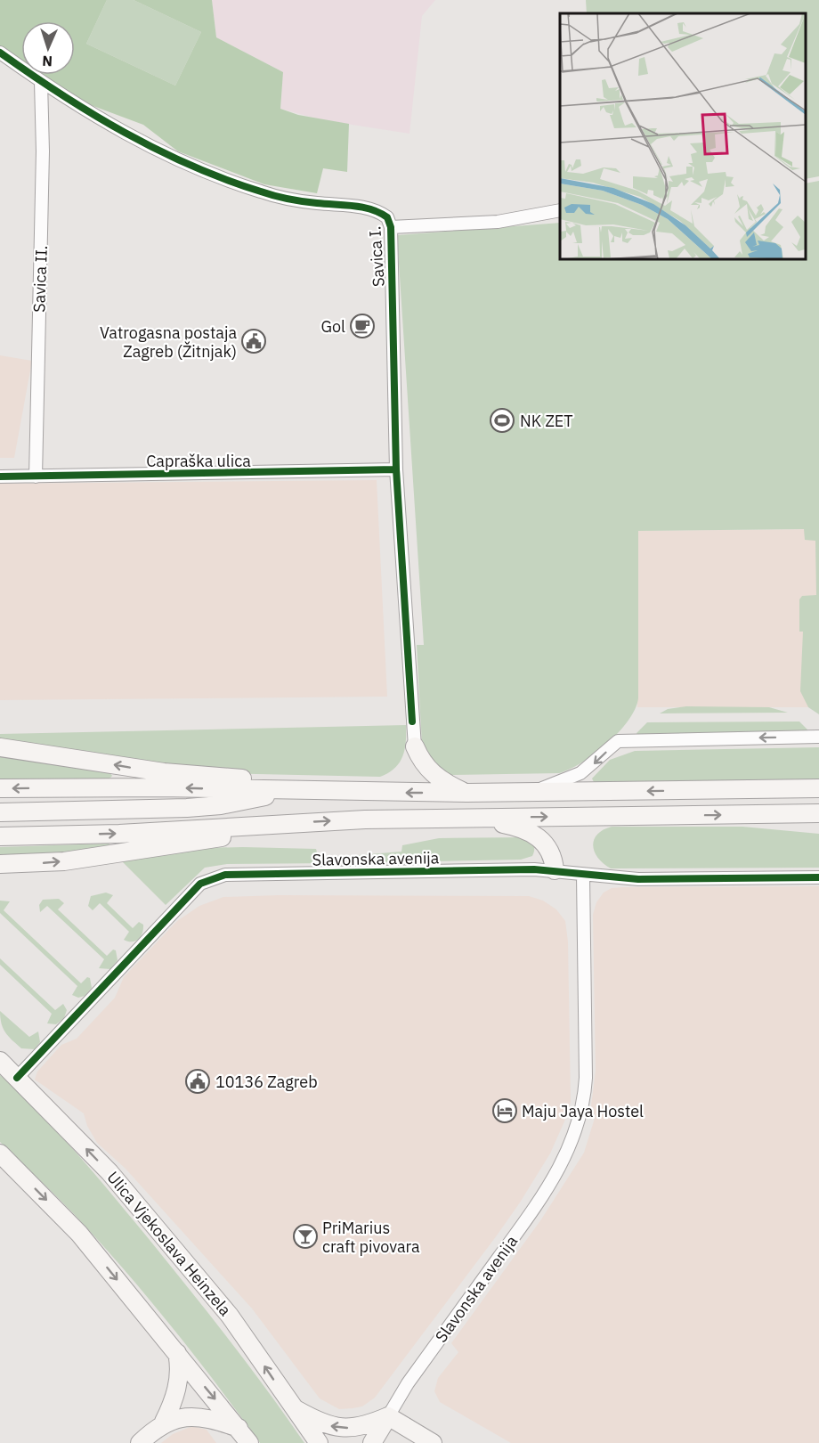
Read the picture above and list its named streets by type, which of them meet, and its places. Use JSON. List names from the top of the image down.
{
  "streets": {
    "main road": ["Ulica Vjekoslava Heinzela"],
    "street": [
      "Savica I.",
      "Savica II.",
      "Capraška ulica",
      "Slavonska avenija"
    ]
  },
  "crossings": [
    ["Savica I.", "Savica II."],
    ["Savica I.", "Capraška ulica"],
    ["Savica II.", "Capraška ulica"],
    ["Slavonska avenija", "Ulica Vjekoslava Heinzela"]
  ],
  "places": {
    "cafe": ["Gol"],
    "public building": ["Vatrogasna postaja Zagreb (Žitnjak)", "10136 Zagreb"],
    "sports": ["NK ZET"],
    "hotel": ["Maju Jaya Hostel"],
    "bar": ["PriMarius craft pivovara"]
  },
  "north": "bottom"
}
